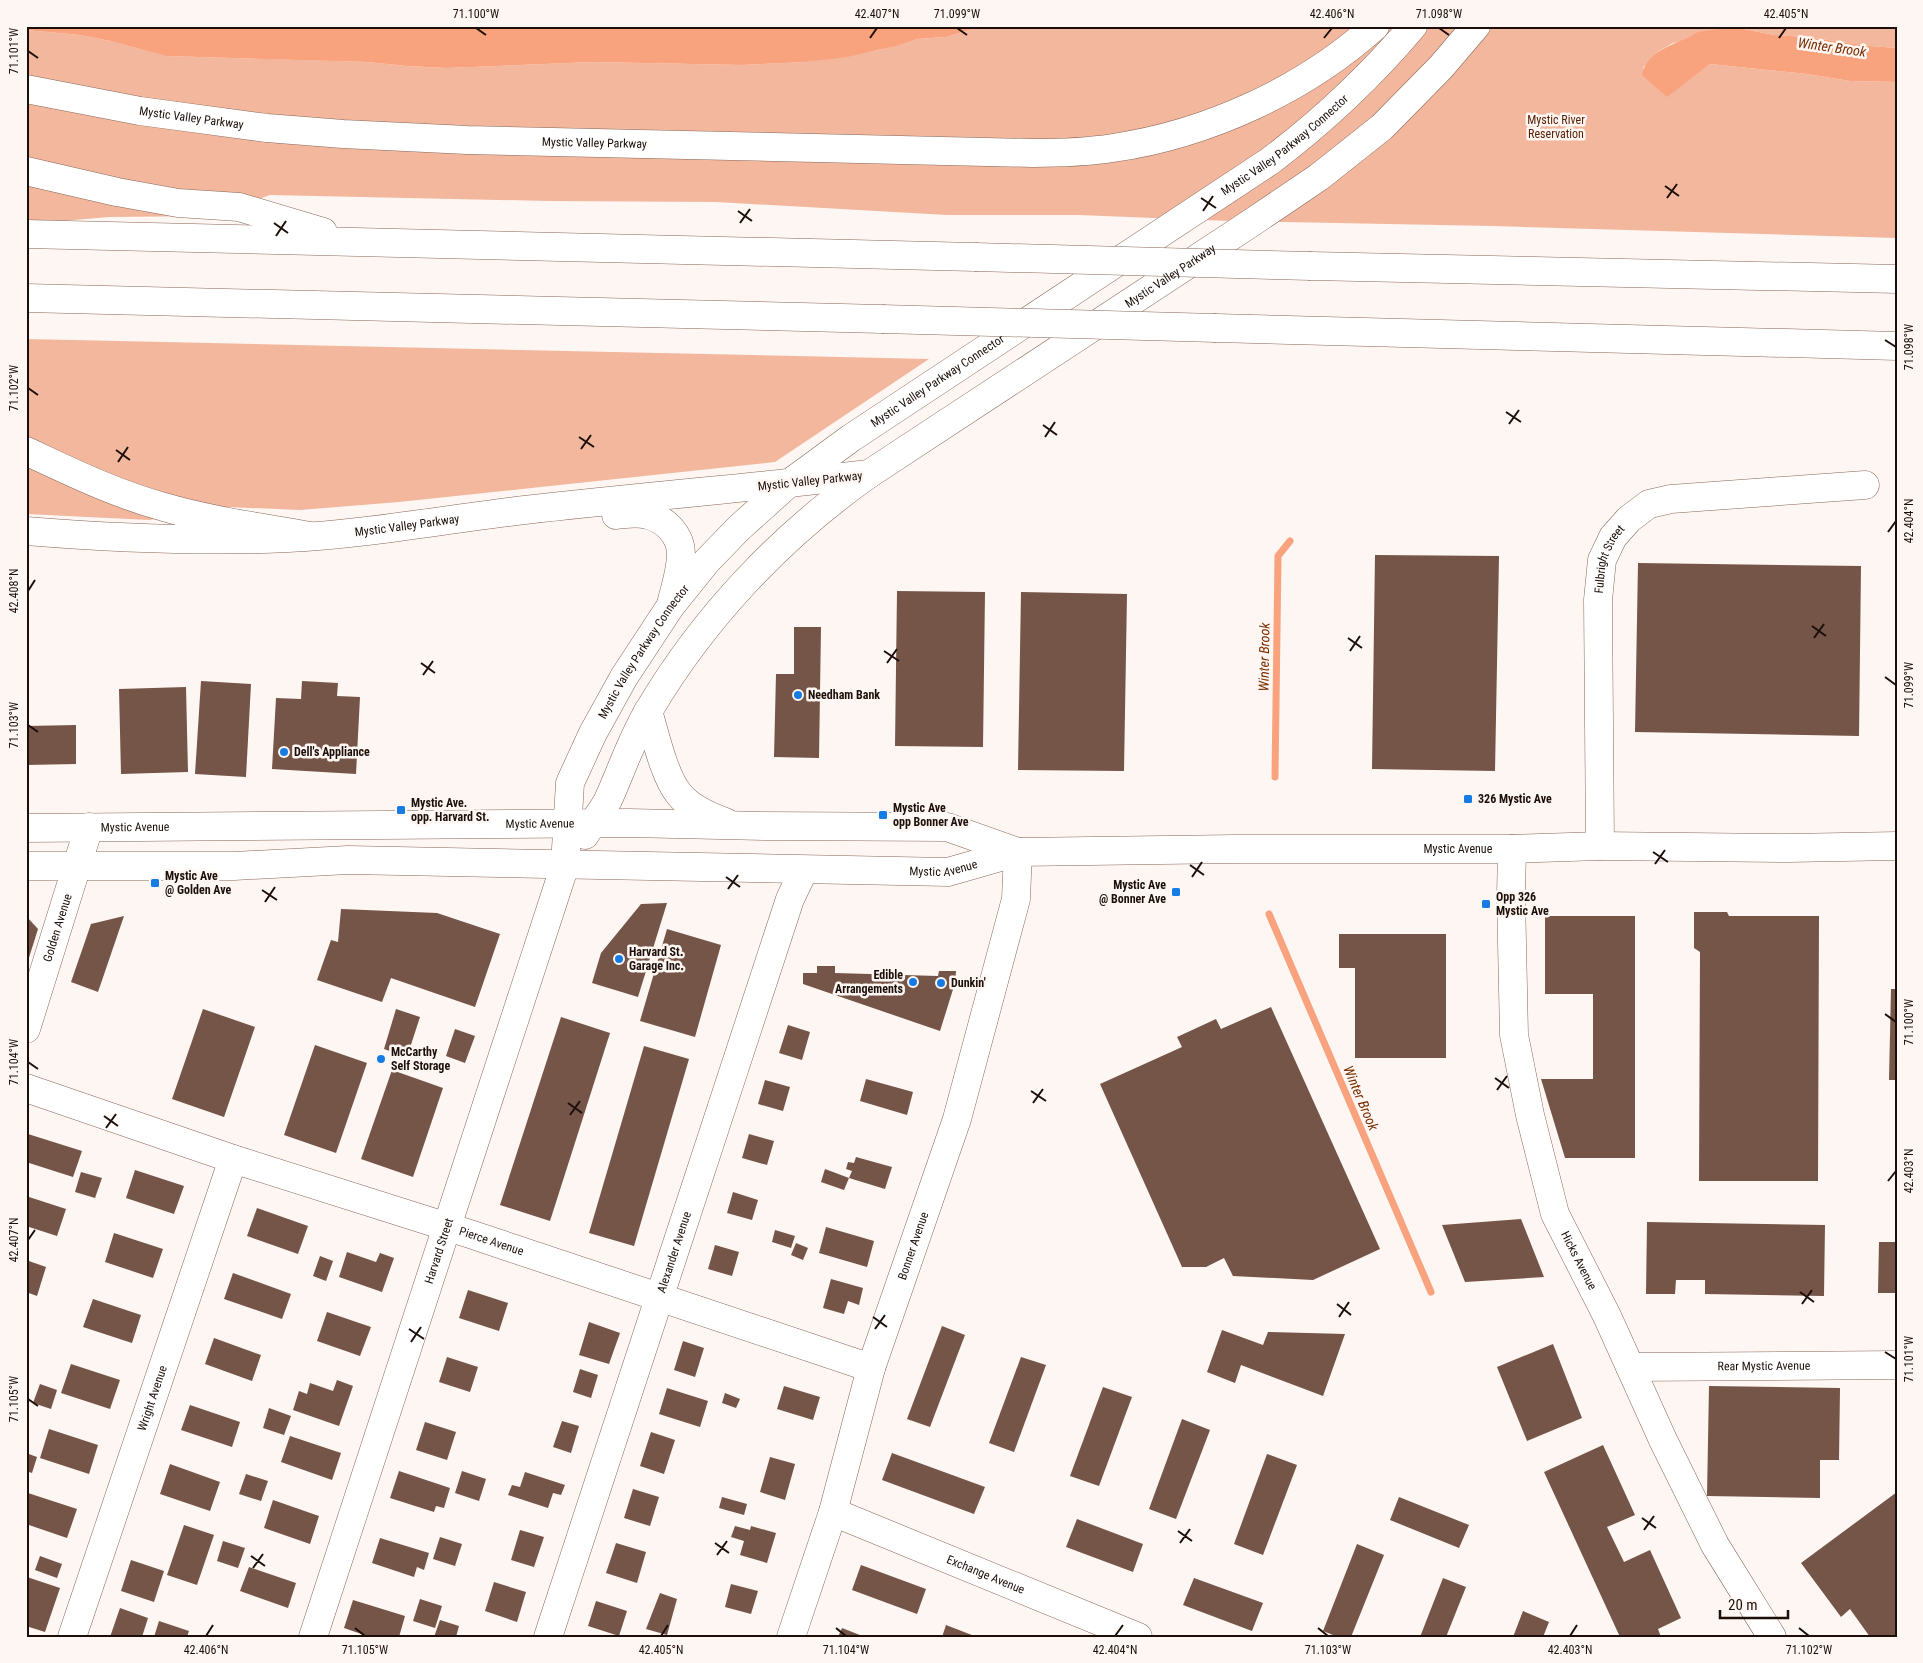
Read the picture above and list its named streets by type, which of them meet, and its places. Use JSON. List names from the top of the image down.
{
  "streets": {
    "main road": [
      "Mystic Valley Parkway",
      "Mystic Valley Parkway Connector",
      "Fulbright Street",
      "Mystic Avenue",
      "Golden Avenue",
      "Pierce Avenue",
      "Bonner Avenue",
      "Harvard Street",
      "Alexander Avenue",
      "Hicks Avenue",
      "Rear Mystic Avenue",
      "Wright Avenue",
      "Exchange Avenue"
    ]
  },
  "crossings": [
    ["Mystic Valley Parkway", "Mystic Valley Parkway Connector"],
    ["Mystic Valley Parkway Connector", "Mystic Avenue"],
    ["Mystic Valley Parkway Connector", "Harvard Street"],
    ["Fulbright Street", "Mystic Avenue"],
    ["Mystic Avenue", "Golden Avenue"],
    ["Mystic Avenue", "Bonner Avenue"],
    ["Mystic Avenue", "Harvard Street"],
    ["Mystic Avenue", "Alexander Avenue"],
    ["Mystic Avenue", "Hicks Avenue"],
    ["Pierce Avenue", "Bonner Avenue"],
    ["Pierce Avenue", "Harvard Street"],
    ["Pierce Avenue", "Alexander Avenue"],
    ["Pierce Avenue", "Wright Avenue"],
    ["Bonner Avenue", "Exchange Avenue"],
    ["Hicks Avenue", "Rear Mystic Avenue"]
  ],
  "water": ["Winter Brook"],
  "parks": ["Mystic River Reservation"],
  "places": {
    "other": [
      "Needham Bank",
      "Dell's Appliance",
      "Harvard St. Garage Inc.",
      "Edible Arrangements",
      "Dunkin'",
      "McCarthy Self Storage"
    ],
    "transit": [
      "326 Mystic Ave",
      "Mystic Ave. opp. Harvard St.",
      "Mystic Ave opp Bonner Ave",
      "Mystic Ave @ Golden Ave",
      "Mystic Ave @ Bonner Ave",
      "Opp 326 Mystic Ave"
    ]
  },
  "scale_bar": "20 m",
  "coordinates": [
    "71.100°W",
    "42.407°N",
    "71.099°W",
    "42.406°N",
    "71.098°W",
    "42.405°N",
    "71.101°W",
    "71.102°W",
    "42.404°N",
    "42.408°N",
    "71.103°W",
    "71.104°W",
    "42.403°N",
    "71.105°W"
  ]
}
